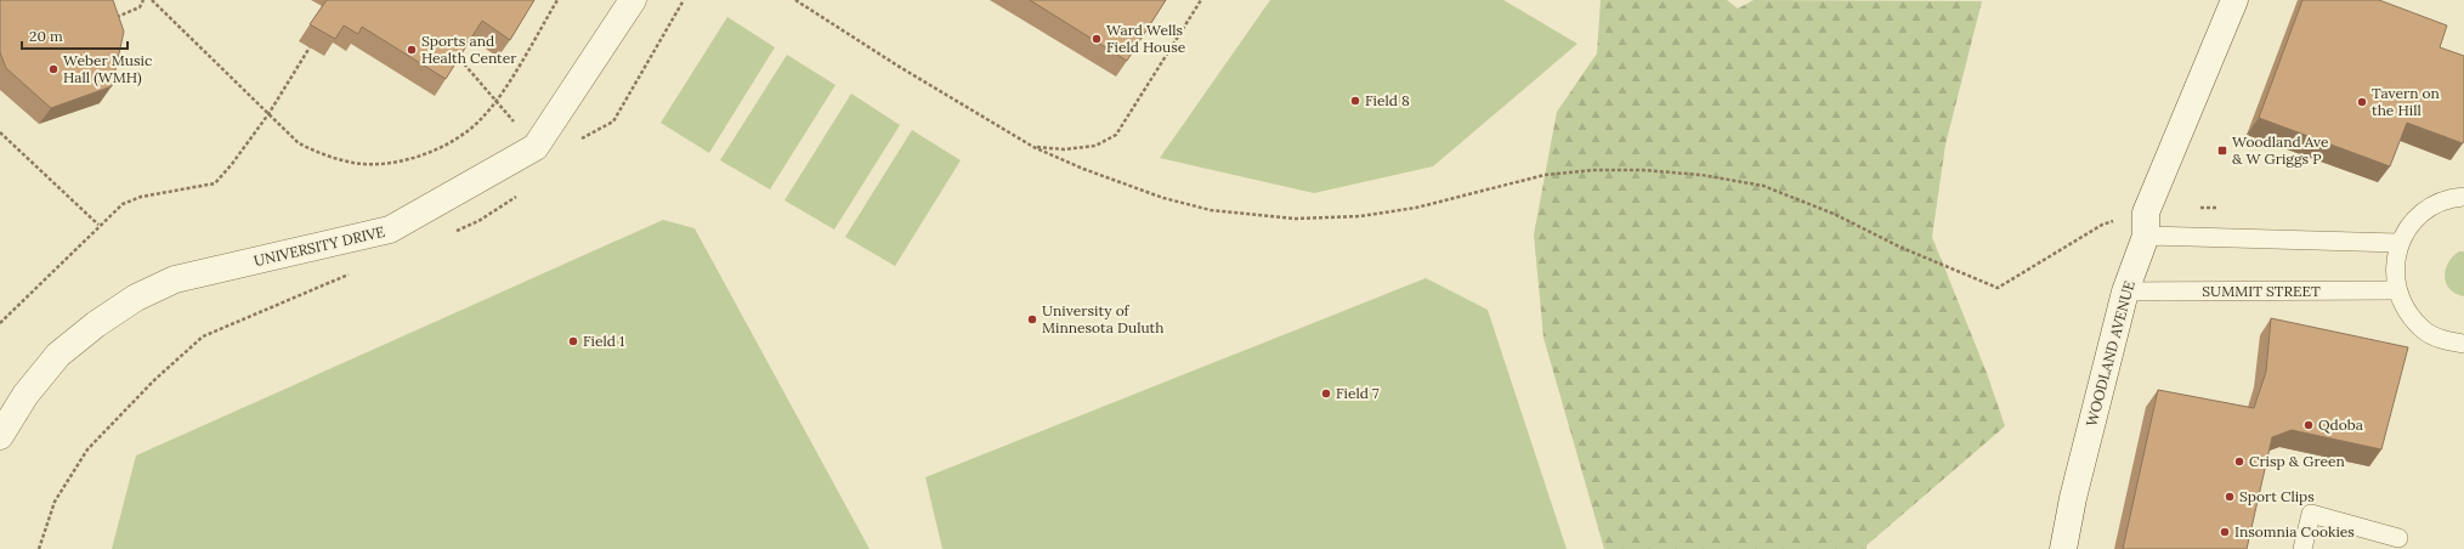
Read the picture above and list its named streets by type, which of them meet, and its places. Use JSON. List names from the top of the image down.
{
  "streets": {
    "street": ["UNIVERSITY DRIVE", "WOODLAND AVENUE"],
    "lane": ["SUMMIT STREET"]
  },
  "crossings": [
    ["SUMMIT STREET", "WOODLAND AVENUE"]
  ],
  "places": {
    "other": [
      "Ward Wells Field House",
      "Sports and Health Center",
      "Weber Music Hall (WMH)",
      "Field 8",
      "Tavern on the Hill",
      "University of Minnesota Duluth",
      "Field 1",
      "Field 7",
      "Qdoba",
      "Crisp & Green",
      "Sport Clips",
      "Insomnia Cookies"
    ],
    "transit": ["Woodland Ave & W Griggs P"]
  },
  "scale_bar": "20 m"
}
